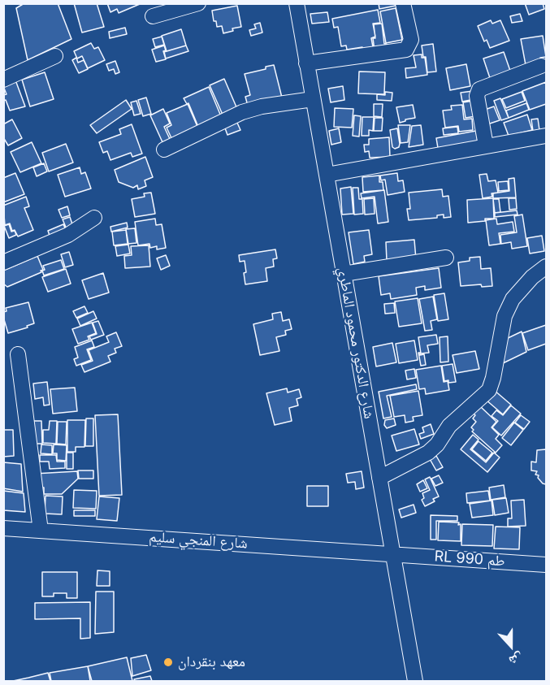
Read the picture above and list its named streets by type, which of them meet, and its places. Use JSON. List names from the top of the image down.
{
  "streets": {
    "street": ["شارع الدكتور محمود الماطري", "شارع المنجي سليم", "RL طم 990"]
  },
  "crossings": [
    ["شارع الدكتور محمود الماطري", "شارع المنجي سليم"],
    ["شارع الدكتور محمود الماطري", "RL طم 990"],
    ["شارع المنجي سليم", "RL طم 990"]
  ],
  "places": ["معهد بنقردان"],
  "north": "bottom"
}
